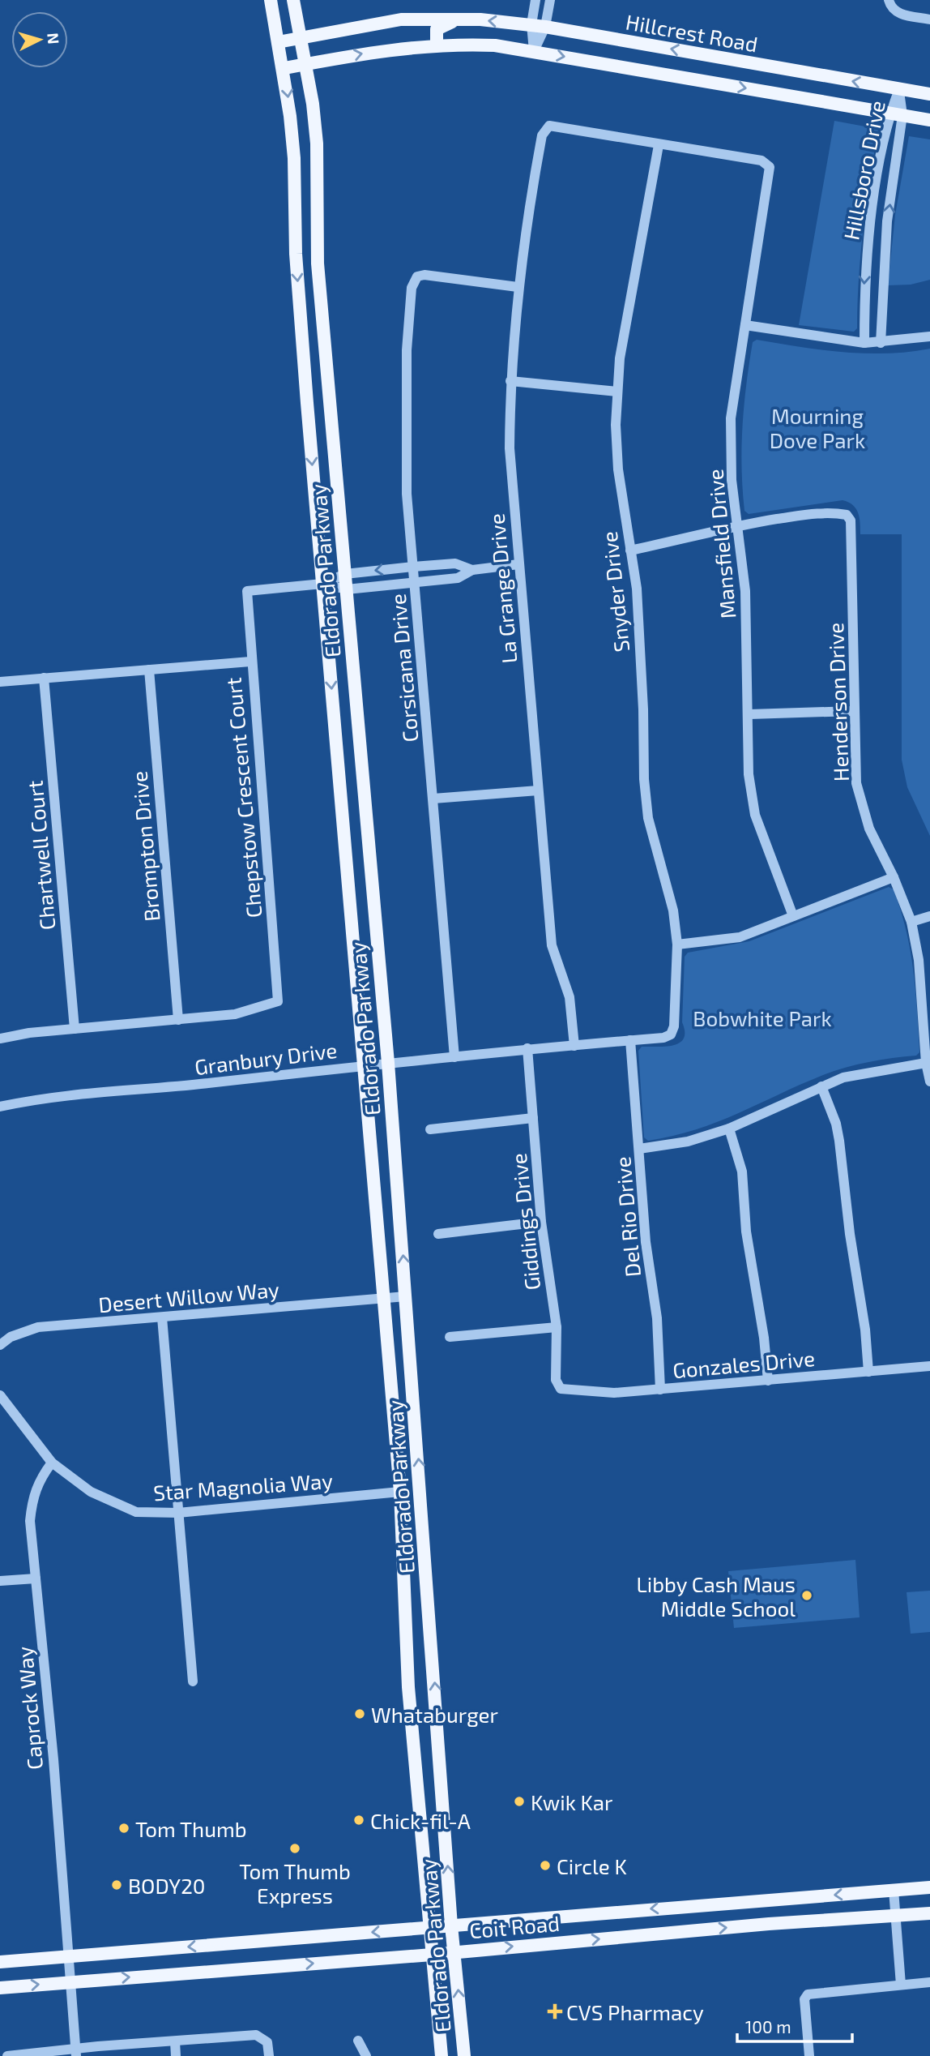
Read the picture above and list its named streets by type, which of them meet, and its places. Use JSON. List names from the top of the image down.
{
  "streets": {
    "main road": ["Hillcrest Road", "Eldorado Parkway", "Coit Road"],
    "street": [
      "Hillsboro Drive",
      "Mansfield Drive",
      "La Grange Drive",
      "Snyder Drive",
      "Corsicana Drive",
      "Henderson Drive",
      "Chepstow Crescent Court",
      "Brompton Drive",
      "Chartwell Court",
      "Granbury Drive",
      "Del Rio Drive",
      "Giddings Drive",
      "Desert Willow Way",
      "Gonzales Drive",
      "Star Magnolia Way",
      "Caprock Way"
    ]
  },
  "crossings": [
    ["Hillcrest Road", "Hillsboro Drive"],
    ["Hillcrest Road", "Eldorado Parkway"],
    ["Mansfield Drive", "La Grange Drive"],
    ["Mansfield Drive", "Snyder Drive"],
    ["Mansfield Drive", "Henderson Drive"],
    ["Eldorado Parkway", "Chepstow Crescent Court"],
    ["Eldorado Parkway", "Granbury Drive"],
    ["Eldorado Parkway", "Desert Willow Way"],
    ["Eldorado Parkway", "Star Magnolia Way"],
    ["Eldorado Parkway", "Coit Road"],
    ["La Grange Drive", "Snyder Drive"],
    ["La Grange Drive", "Corsicana Drive"],
    ["La Grange Drive", "Granbury Drive"],
    ["Snyder Drive", "Granbury Drive"],
    ["Corsicana Drive", "Granbury Drive"],
    ["Chepstow Crescent Court", "Brompton Drive"],
    ["Granbury Drive", "Del Rio Drive"],
    ["Granbury Drive", "Giddings Drive"],
    ["Del Rio Drive", "Gonzales Drive"],
    ["Giddings Drive", "Gonzales Drive"],
    ["Star Magnolia Way", "Caprock Way"],
    ["Caprock Way", "Coit Road"]
  ],
  "parks": ["Mourning Dove Park", "Bobwhite Park"],
  "places": {
    "other": [
      "Libby Cash Maus Middle School",
      "Whataburger",
      "Kwik Kar",
      "Chick-fil-A",
      "Tom Thumb",
      "Tom Thumb Express",
      "Circle K",
      "BODY20"
    ],
    "health": ["CVS Pharmacy"]
  },
  "scale_bar": "100 m",
  "north": "right"
}
